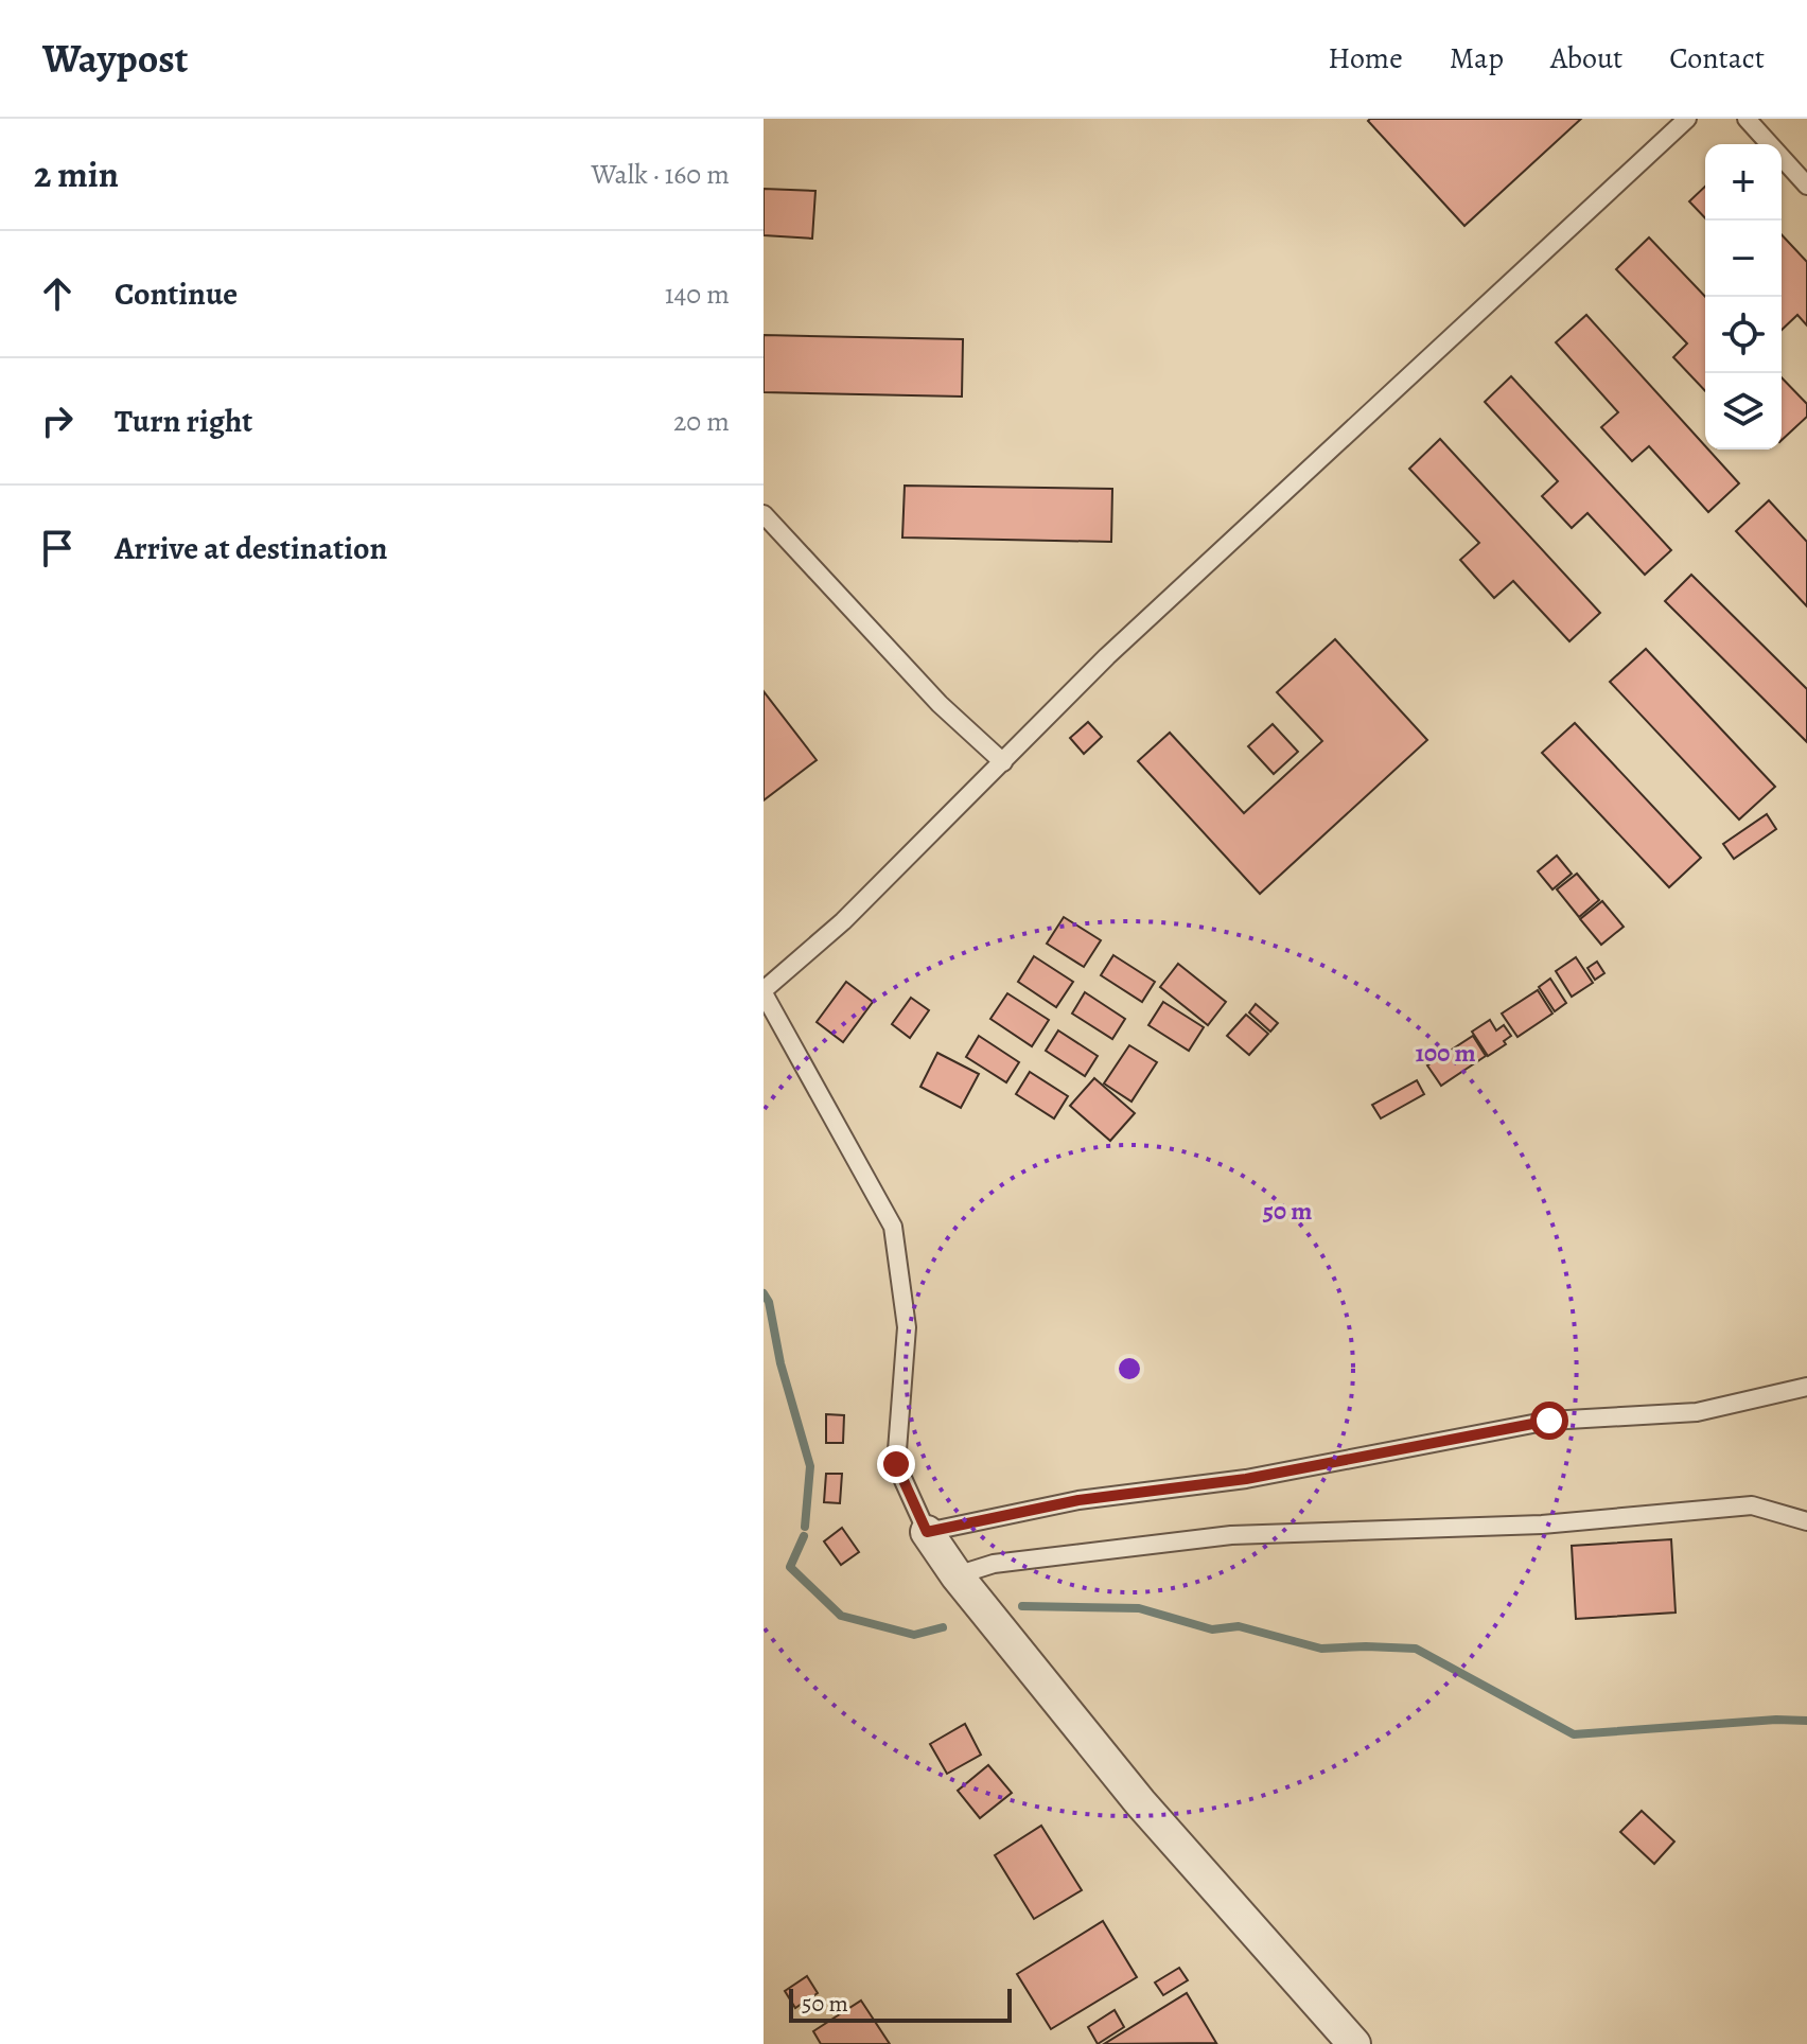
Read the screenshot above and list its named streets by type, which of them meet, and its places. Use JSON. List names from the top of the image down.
{
  "scale_bar": "50 m",
  "page": {
    "header": "Waypost",
    "nav": [
      "Home",
      "Map",
      "About",
      "Contact"
    ],
    "heading": ["2 min", "Walk · 160 m"],
    "map_buttons": ["+", "−"],
    "list": [
      ["Continue", "140 m"],
      ["Turn right", "20 m"],
      "Arrive at destination"
    ],
    "scale": "50 m"
  },
  "rings": ["100 m", "50 m"]
}
